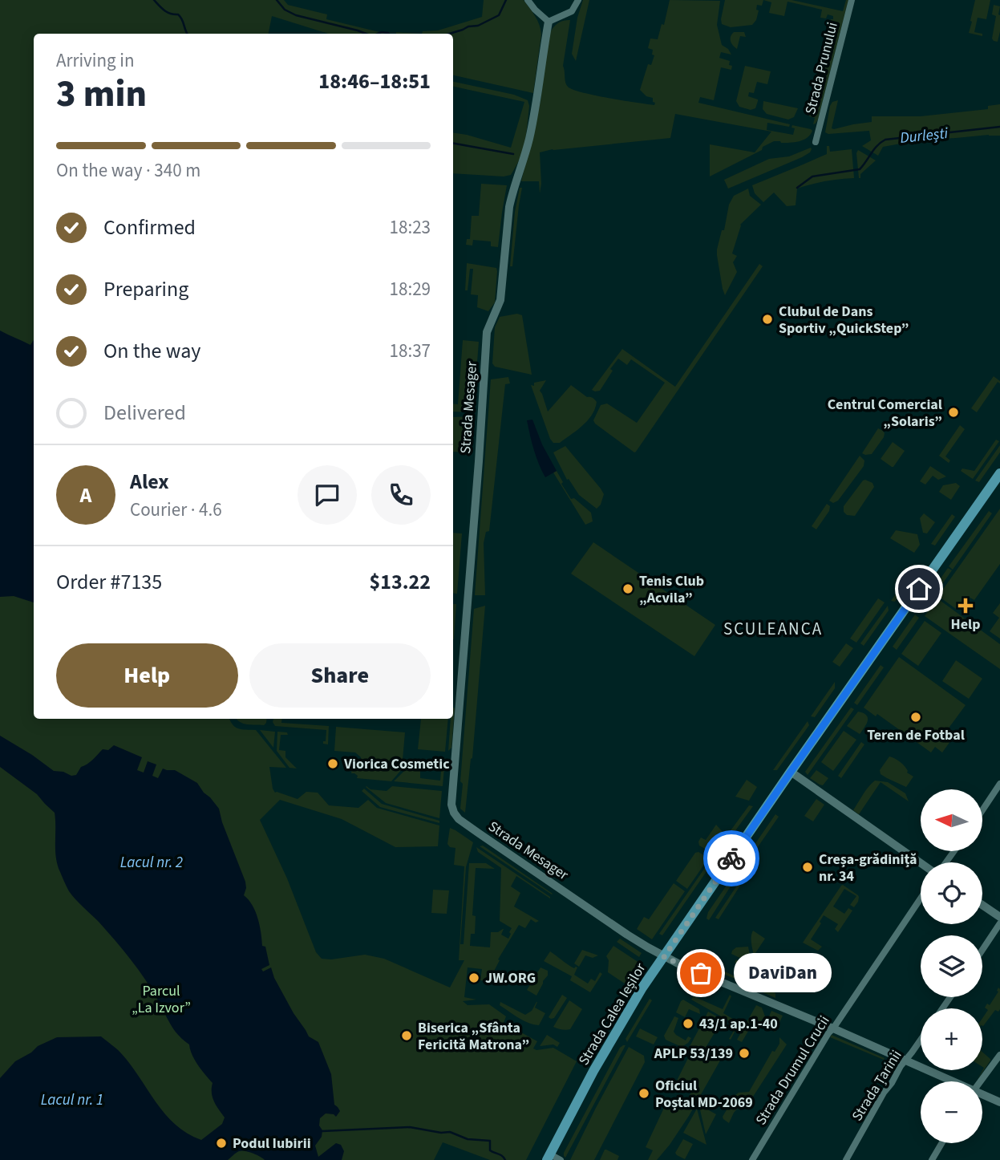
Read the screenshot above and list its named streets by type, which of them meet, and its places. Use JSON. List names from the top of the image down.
{
  "streets": {
    "main road": ["Strada Calea Ieșilor"],
    "street": [
      "Strada Prunului",
      "Strada Mesager",
      "Strada Drumul Crucii",
      "Strada Țarinii"
    ]
  },
  "crossings": [
    ["Strada Mesager", "Strada Calea Ieșilor"],
    ["Strada Mesager", "Strada Drumul Crucii"],
    ["Strada Mesager", "Strada Țarinii"]
  ],
  "districts": ["SCULEANCA"],
  "water": ["Durlești", "Lacul nr. 2", "Lacul nr. 1"],
  "parks": ["Parcul „La Izvor”"],
  "places": {
    "other": [
      "Clubul de Dans Sportiv „QuickStep”",
      "Centrul Comercial „Solaris”",
      "Tenis Club „Acvila”",
      "Teren de Fotbal",
      "Viorica Cosmetic",
      "Creșa-grădiniță nr. 34",
      "DaviDan",
      "JW.ORG",
      "43/1 ap.1-40",
      "Biserica „Sfânta Fericită Matrona”",
      "APLP 53/139",
      "Oficiul Poștal MD-2069",
      "Podul Iubirii"
    ],
    "health": ["Help"]
  },
  "north": "left",
  "page": {
    "heading": ["3 min", "Arriving in", "18:46–18:51"],
    "panel": [
      "Alex",
      "Courier · 4.6",
      "Order #7135",
      "$13.22"
    ],
    "bar": "On the way · 340 m",
    "list": [
      ["Confirmed", "18:23"],
      ["Preparing", "18:29"],
      ["On the way", "18:37"],
      "Delivered"
    ],
    "round": "A",
    "buttons": ["Help", "Share"],
    "map_buttons": ["+", "−"],
    "bubble": "DaviDan"
  }
}
